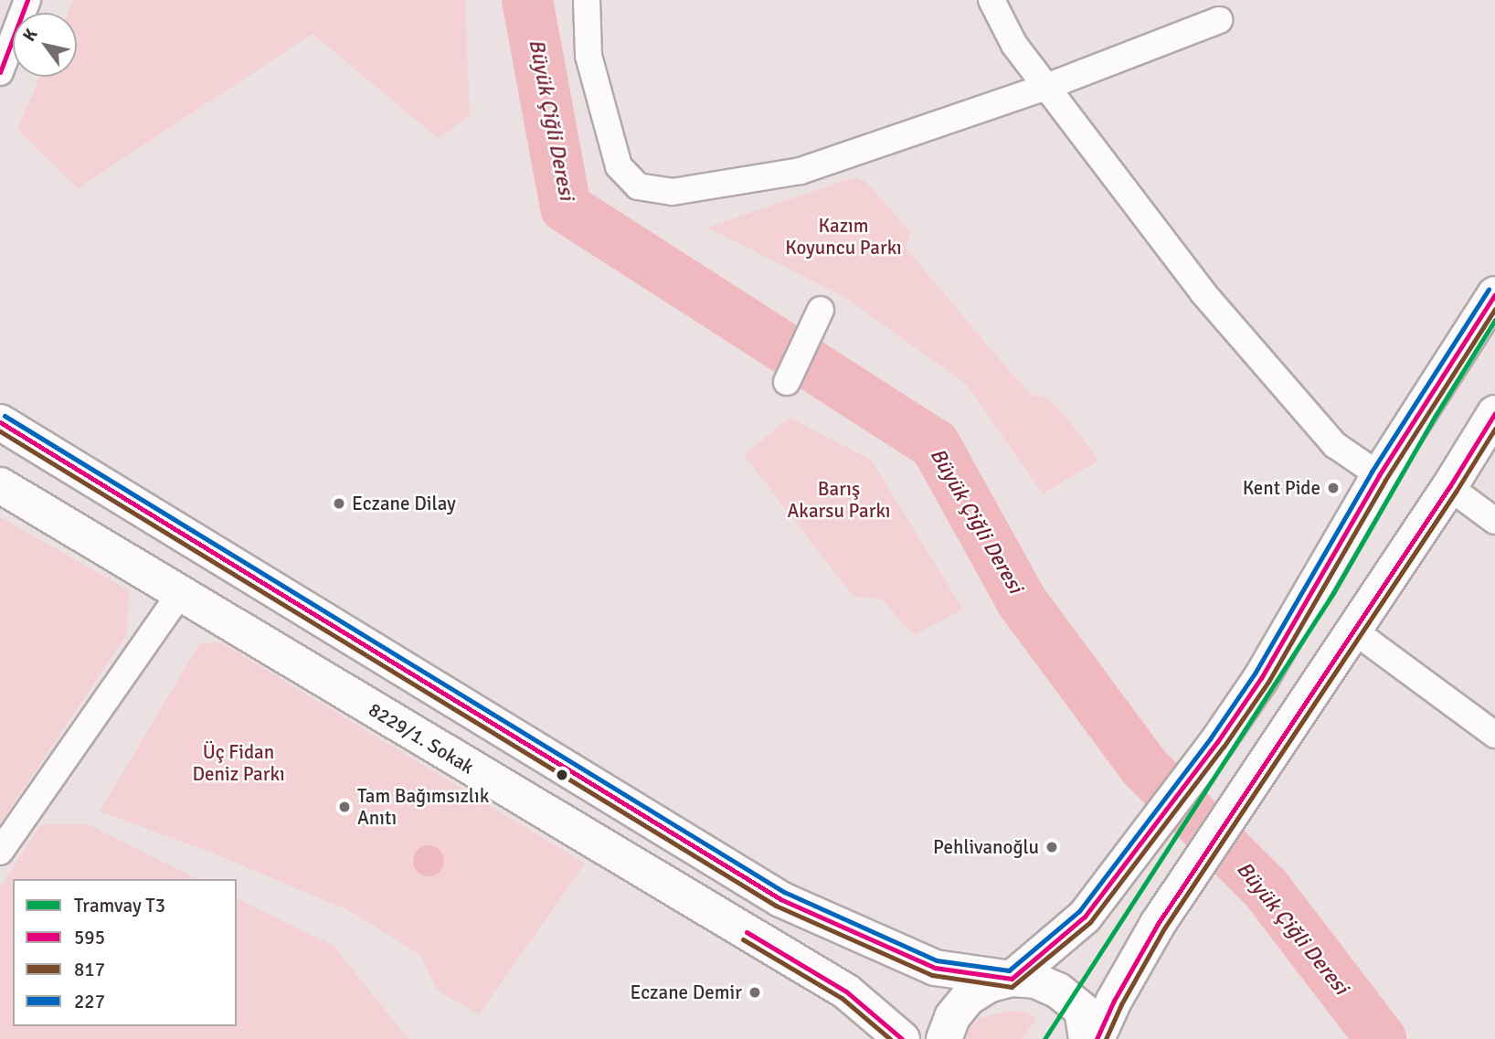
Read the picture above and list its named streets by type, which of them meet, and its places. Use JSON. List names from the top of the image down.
{
  "streets": {
    "street": ["8229/1. Sokak"]
  },
  "water": ["Büyük Çiğli Deresi"],
  "parks": ["Kazım Koyuncu Parkı", "Barış Akarsu Parkı", "Üç Fidan Deniz Parkı"],
  "places": [
    "Kent Pide",
    "Eczane Dilay",
    "Tam Bağımsızlık Anıtı",
    "Pehlivanoğlu",
    "Eczane Demir"
  ],
  "lines": [
    "transit line 595",
    "transit line 227",
    "transit line 817",
    "tram line T3"
  ],
  "legend": [
    "Tramvay T3",
    "595",
    "817",
    "227"
  ],
  "north": "top left"
}
